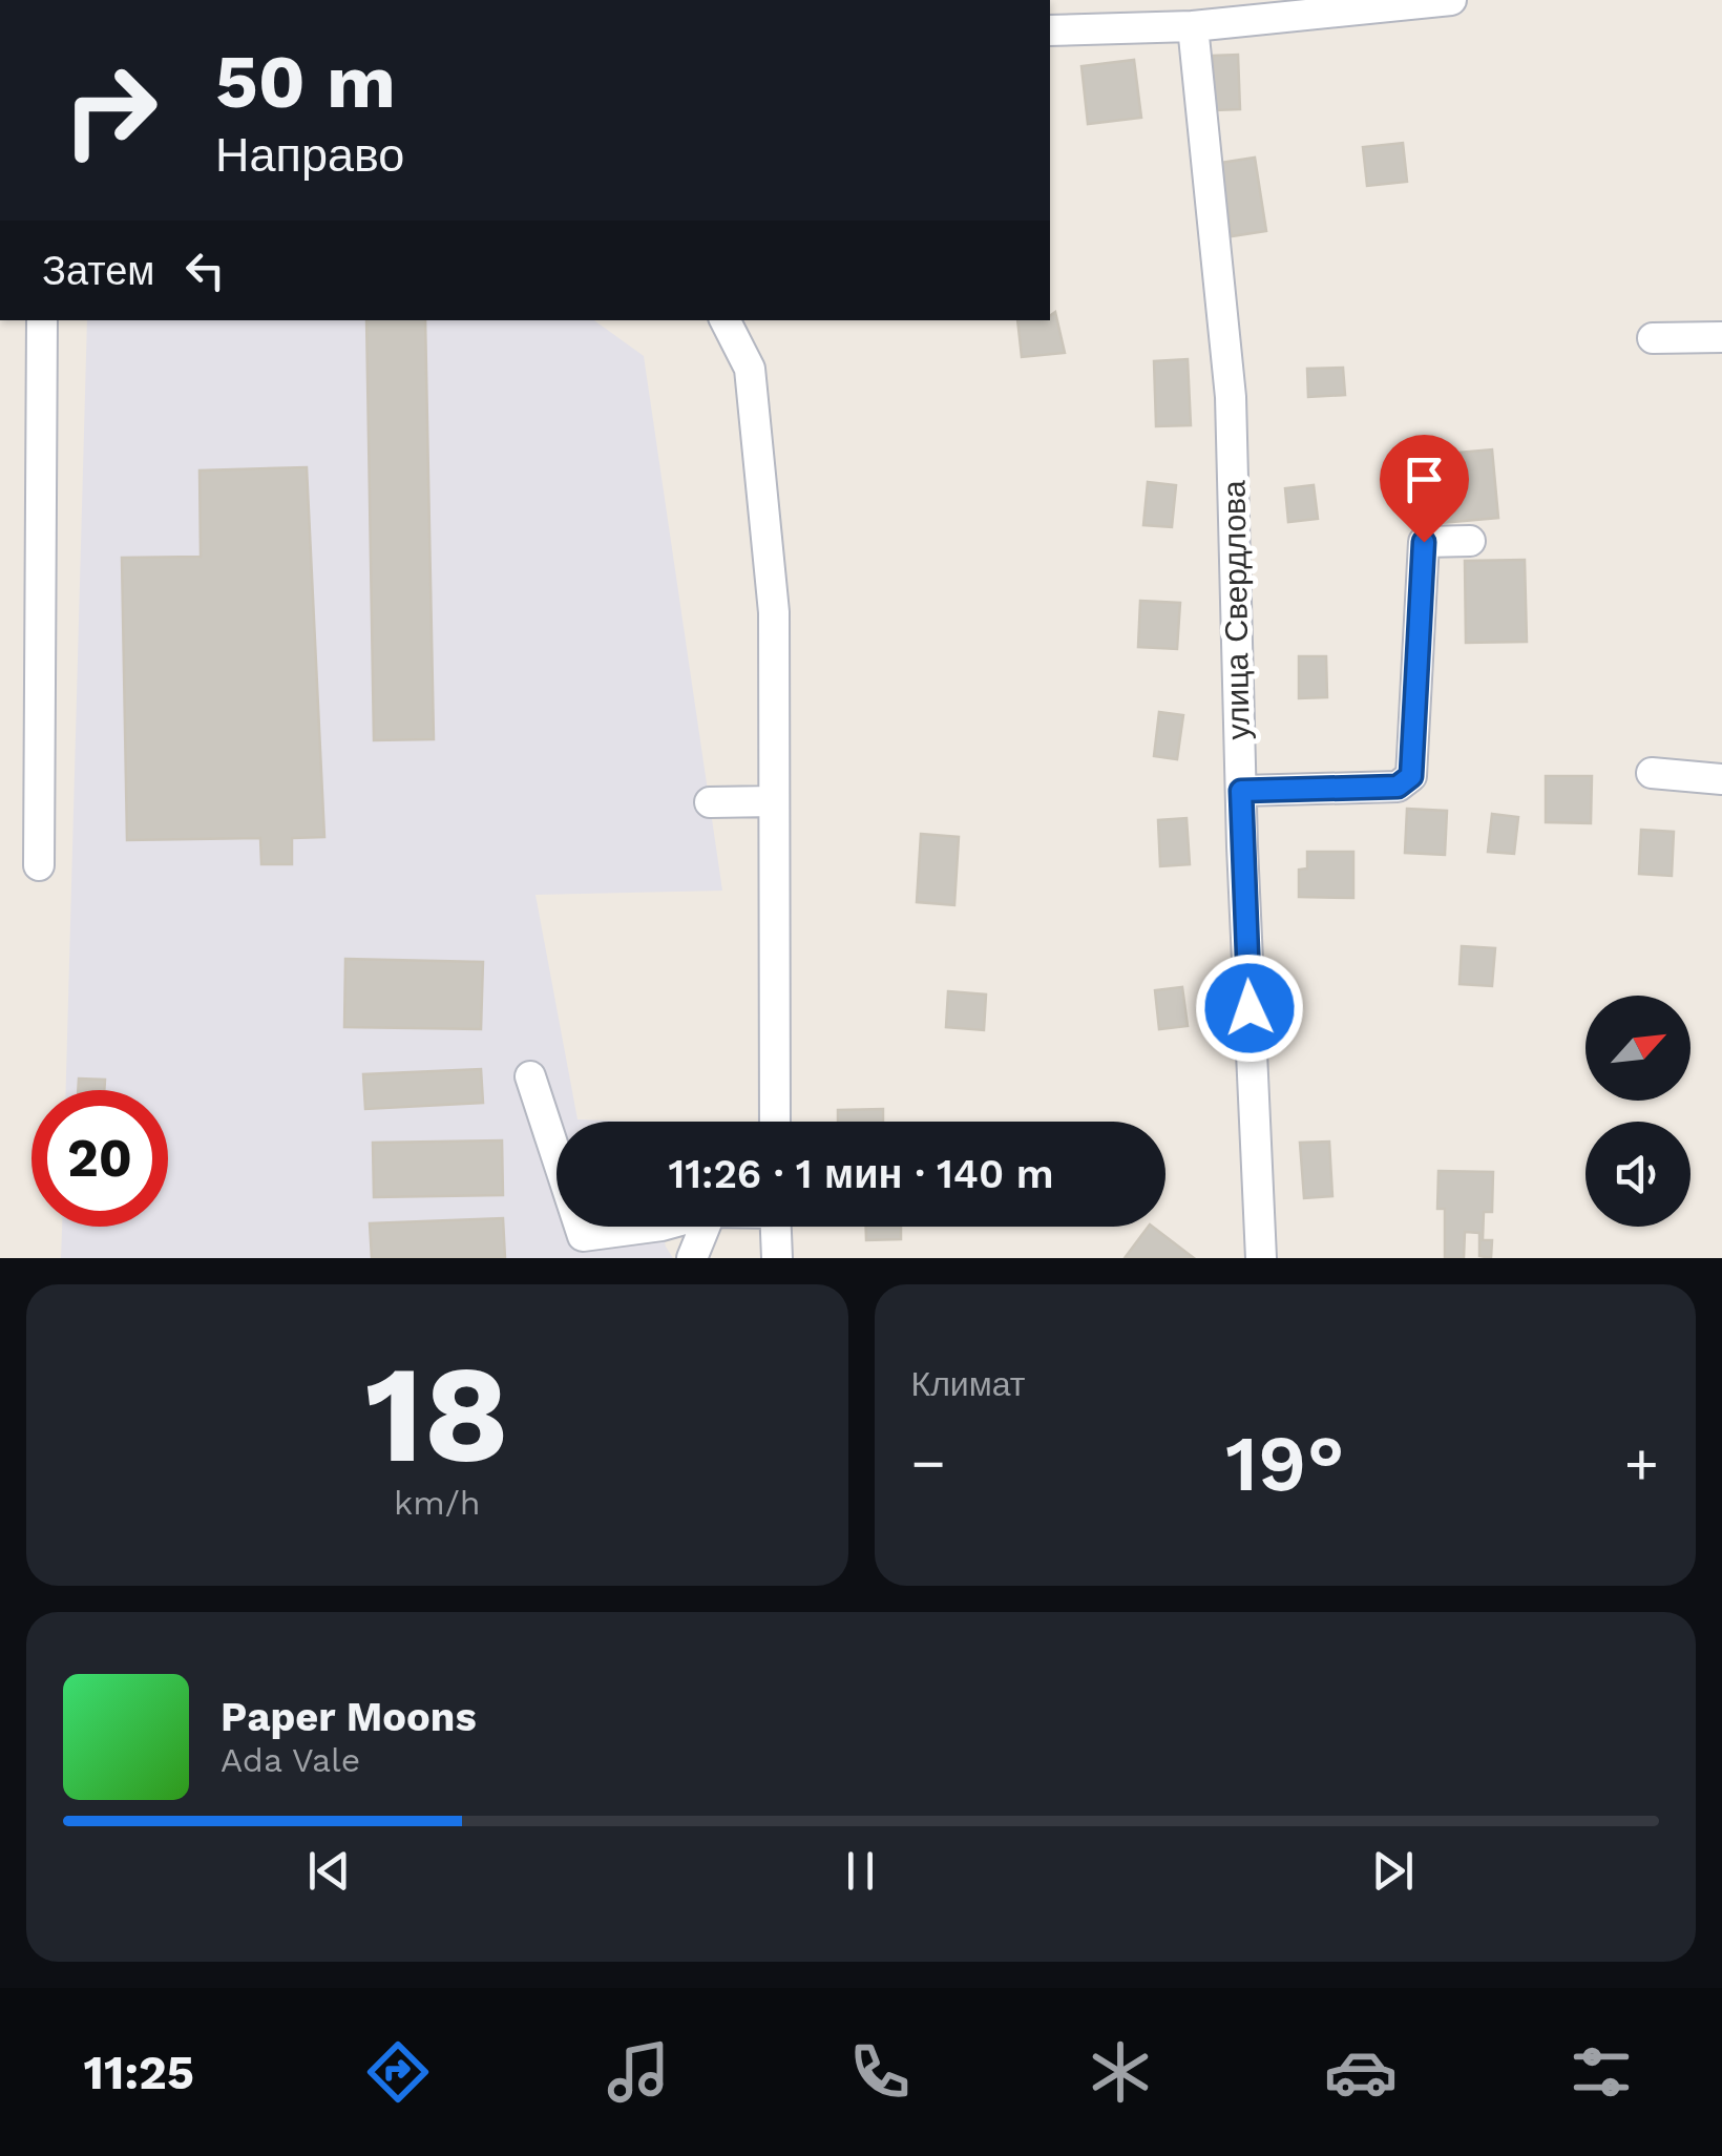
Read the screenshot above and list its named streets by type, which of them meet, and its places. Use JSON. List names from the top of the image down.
{
  "streets": {
    "street": ["улица Свердлова"]
  },
  "north": "top right",
  "page": {
    "turn": ["50 m", "Направо"],
    "then": "Затем",
    "limit": "20",
    "trip": "11:26 · 1 мин · 140 m",
    "tile": [
      ["18", "km/h"],
      "Климат"
    ],
    "heat": ["−", "19°", "+"],
    "song": ["Paper Moons", "Ada Vale"],
    "tabs": "11:25"
  }
}
